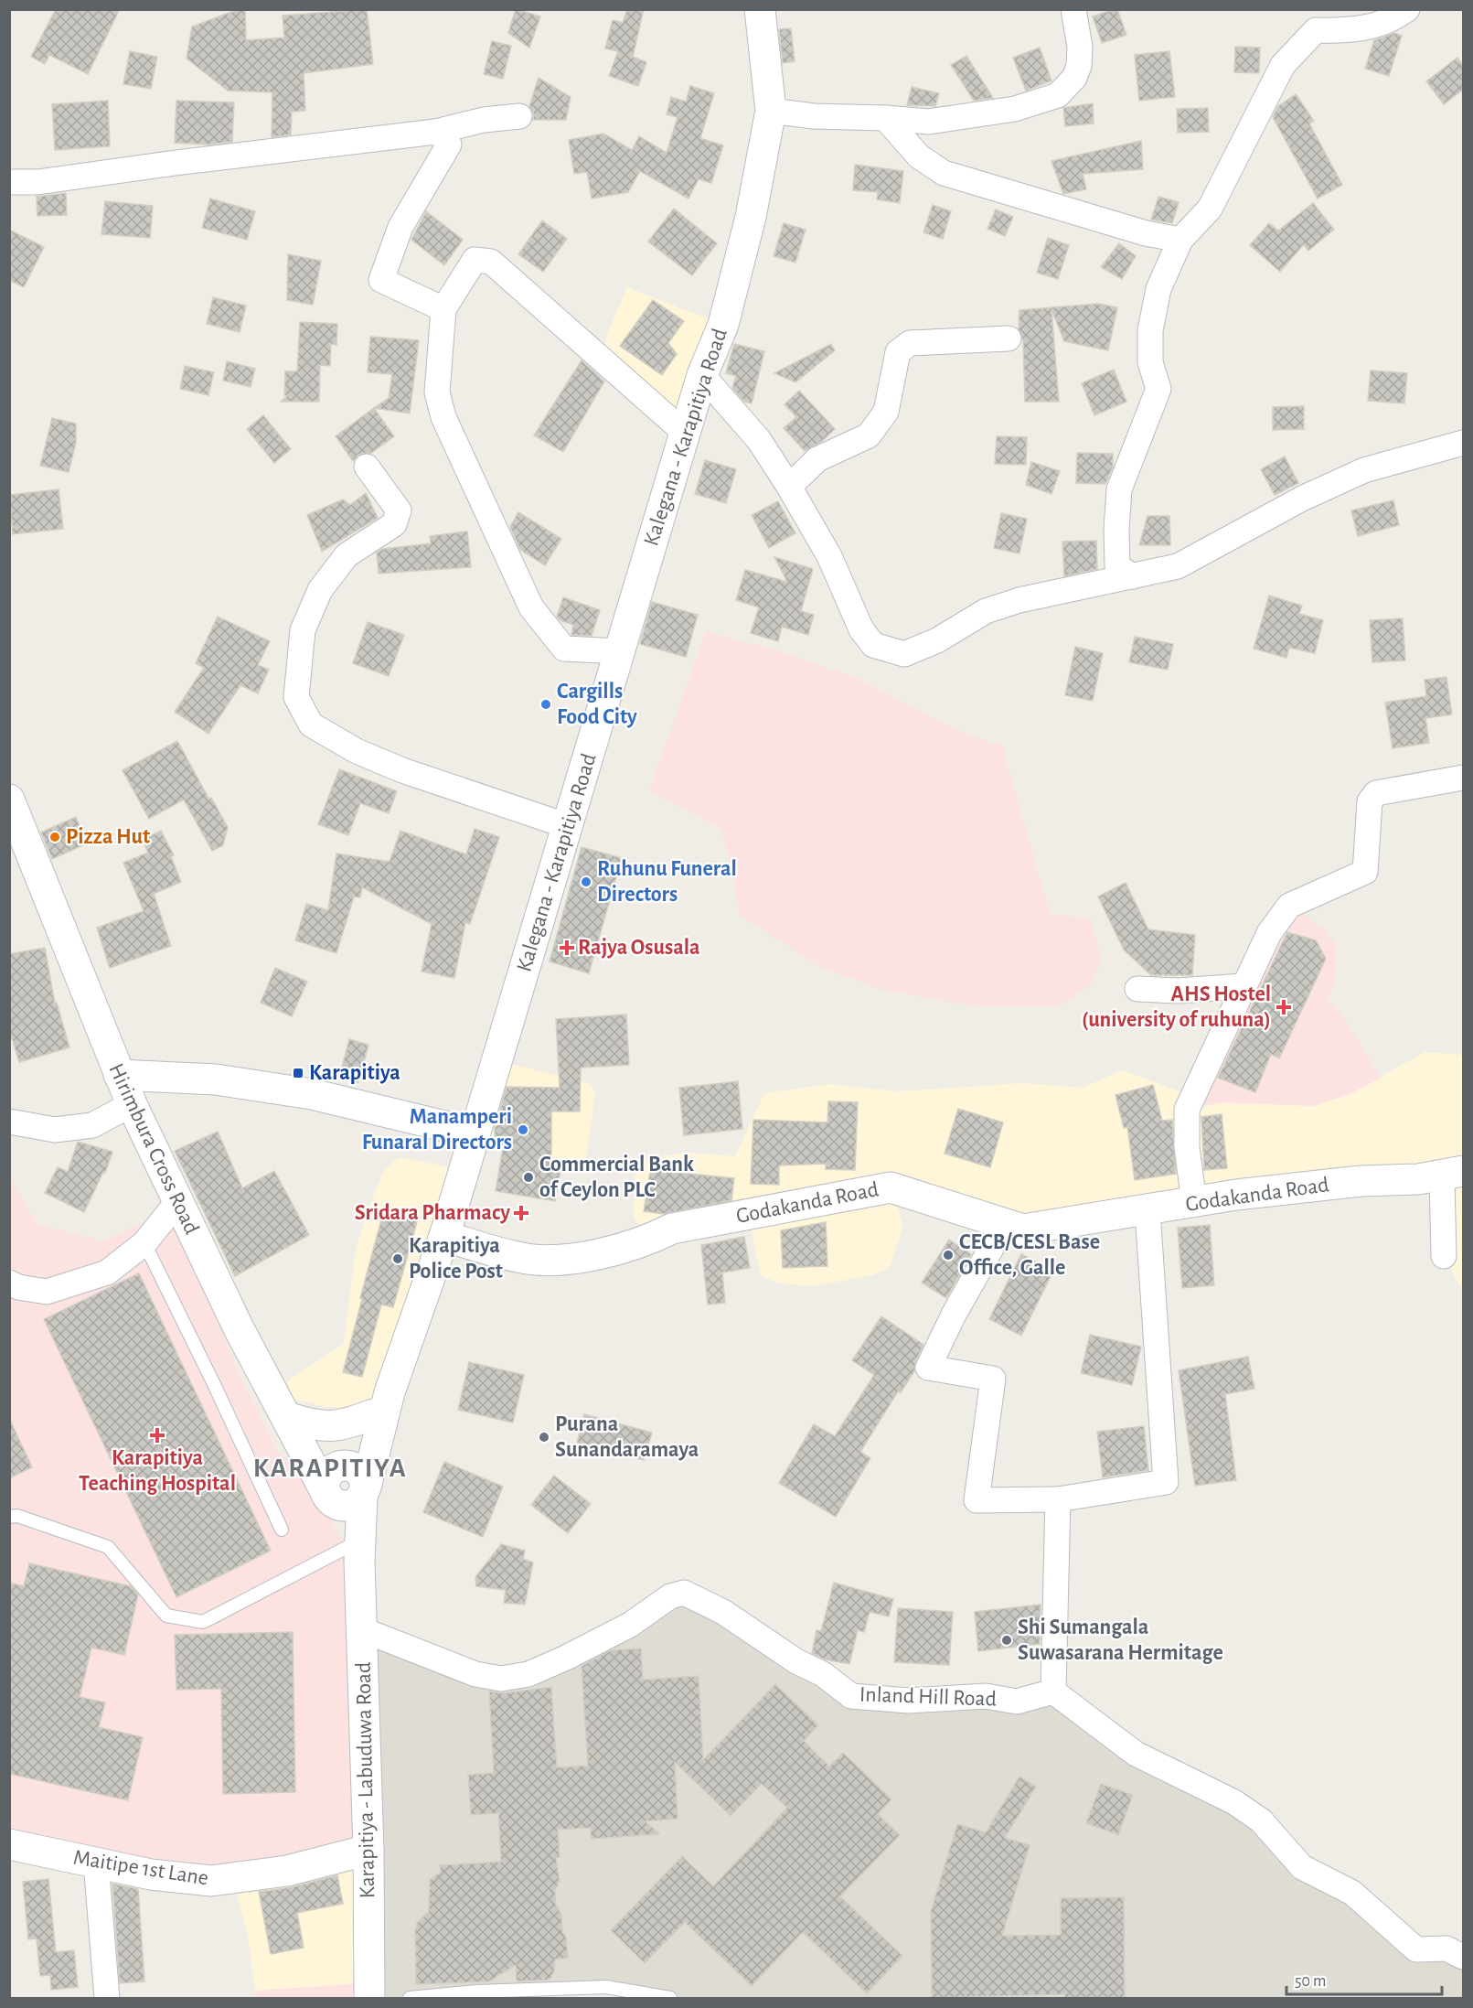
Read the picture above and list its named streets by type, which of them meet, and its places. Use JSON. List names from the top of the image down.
{
  "streets": {
    "main road": [
      "Kalegana - Karapitiya Road",
      "Hirimbura Cross Road",
      "Godakanda Road",
      "Karapitiya - Labuduwa Road",
      "Maitipe 1st Lane"
    ],
    "street": ["Inland Hill Road"]
  },
  "crossings": [
    ["Kalegana - Karapitiya Road", "Hirimbura Cross Road"],
    ["Kalegana - Karapitiya Road", "Godakanda Road"],
    ["Kalegana - Karapitiya Road", "Karapitiya - Labuduwa Road"],
    ["Hirimbura Cross Road", "Karapitiya - Labuduwa Road"],
    ["Inland Hill Road", "Karapitiya - Labuduwa Road"],
    ["Karapitiya - Labuduwa Road", "Maitipe 1st Lane"]
  ],
  "districts": ["KARAPITIYA"],
  "places": {
    "other": [
      "Cargills Food City",
      "Pizza Hut",
      "Ruhunu Funeral Directors",
      "Manamperi Funaral Directors",
      "Commercial Bank of Ceylon PLC",
      "CECB/CESL Base Office, Galle",
      "Karapitiya Police Post",
      "Purana Sunandaramaya",
      "Shi Sumangala Suwasarana Hermitage"
    ],
    "health": [
      "Rajya Osusala",
      "AHS Hostel (university of ruhuna)",
      "Sridara Pharmacy",
      "Karapitiya Teaching Hospital"
    ],
    "transit": ["Karapitiya"]
  },
  "scale_bar": "50 m"
}
